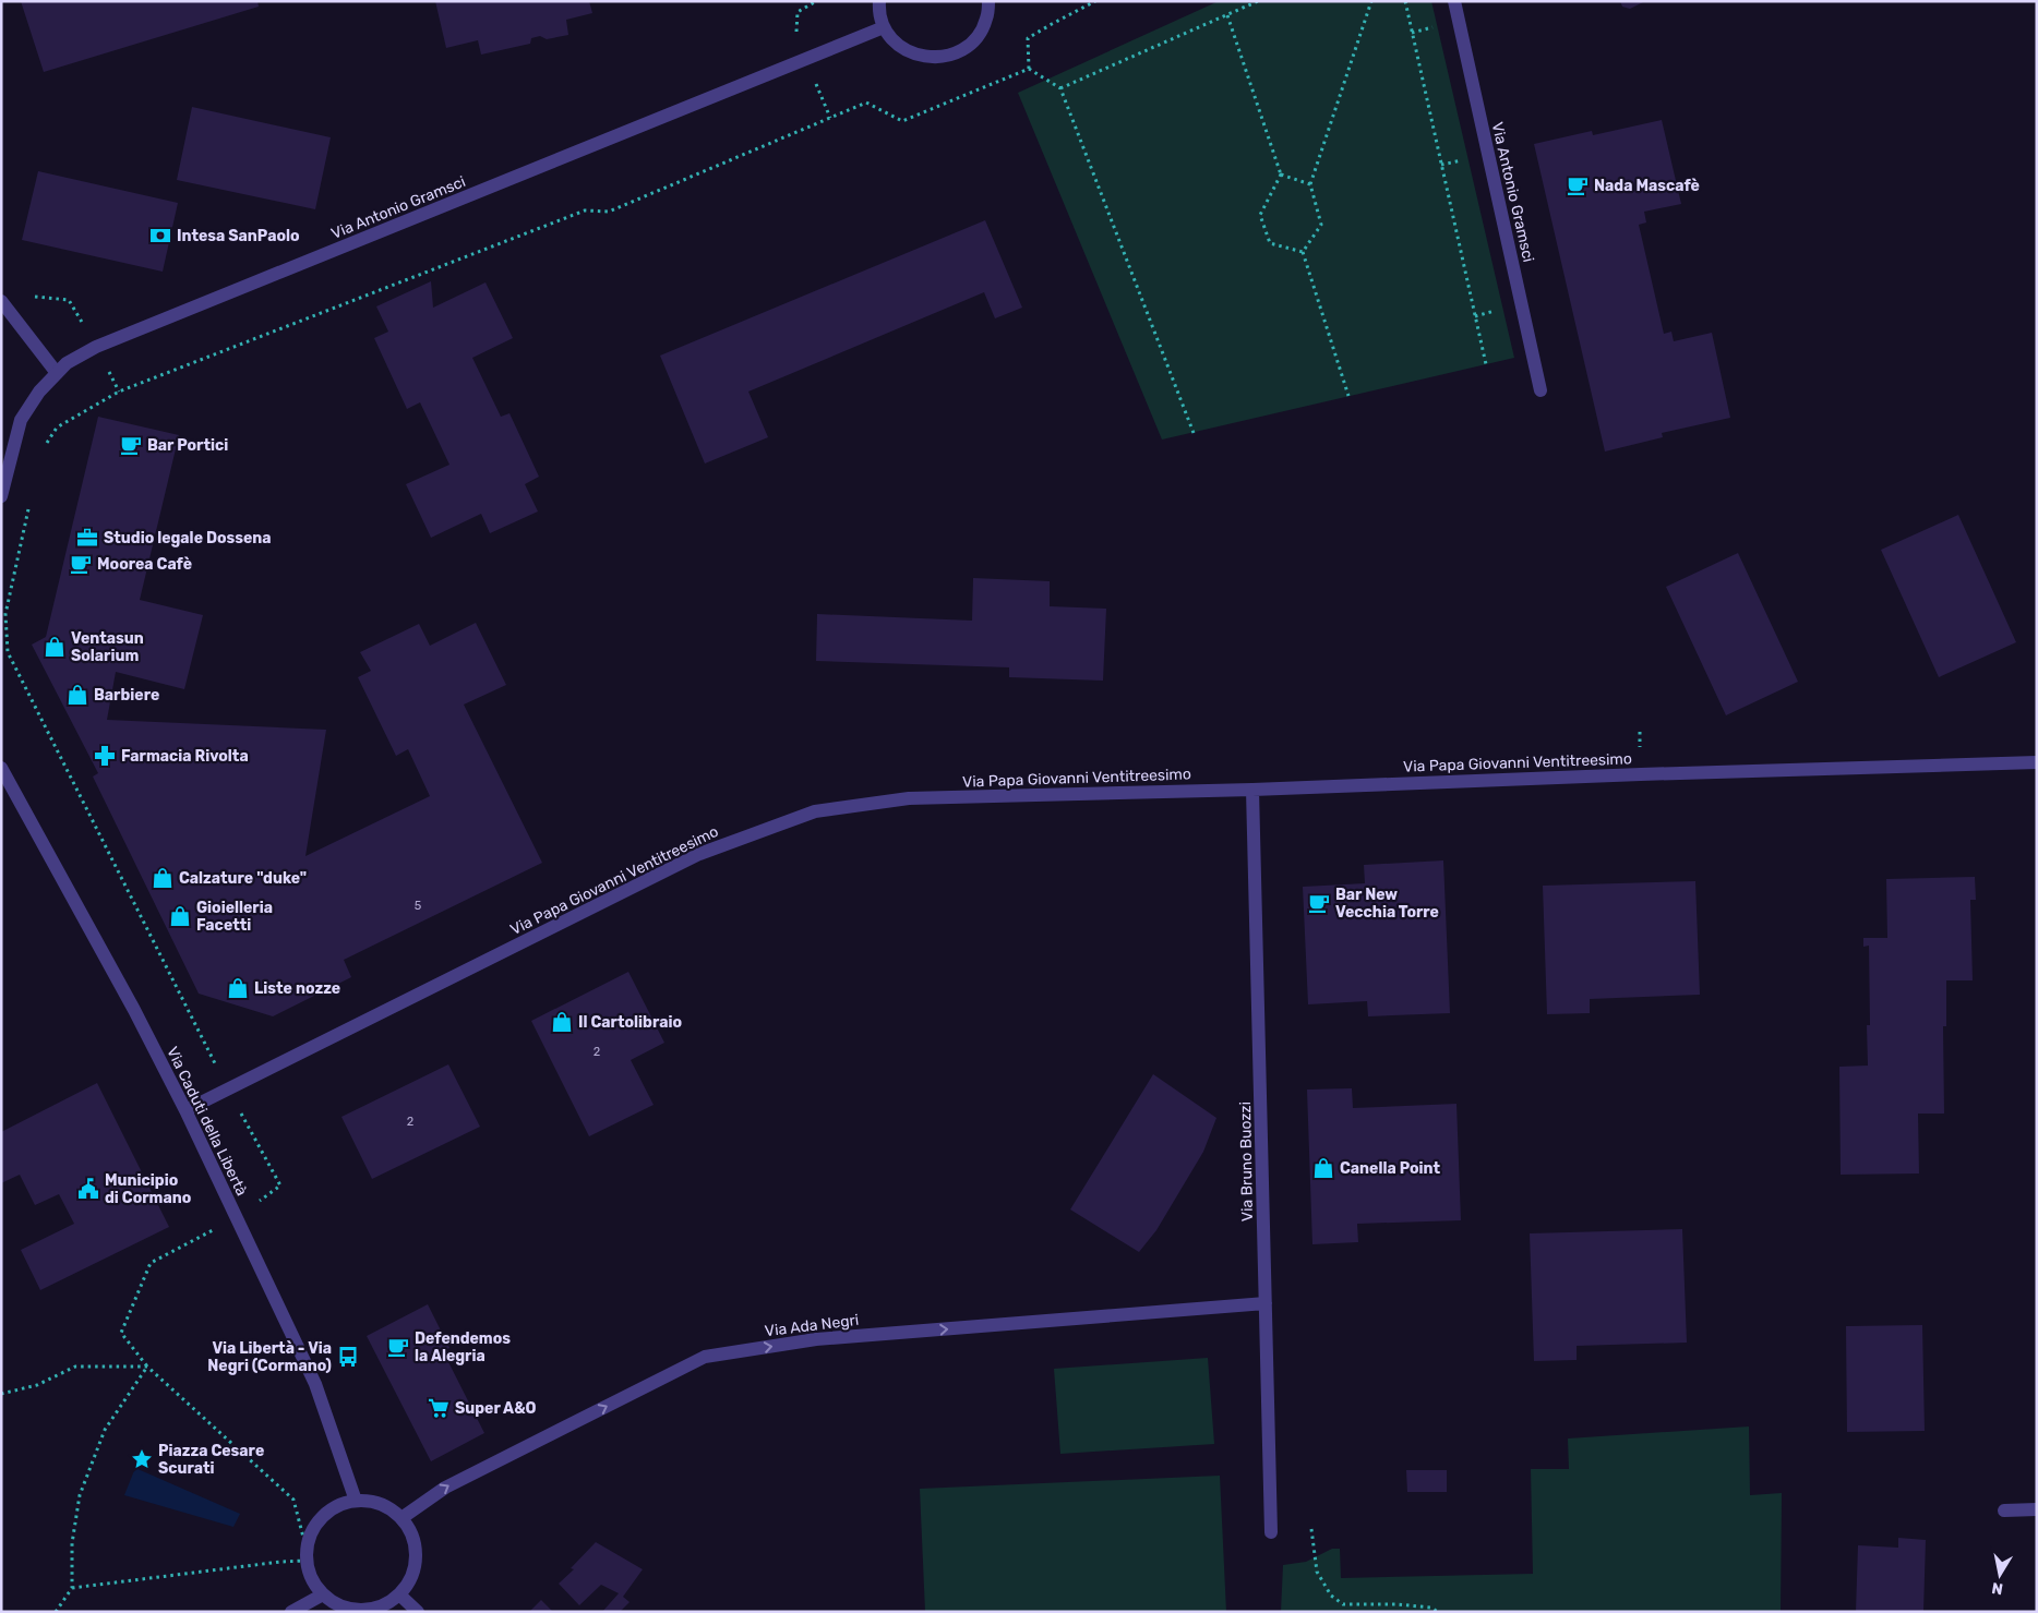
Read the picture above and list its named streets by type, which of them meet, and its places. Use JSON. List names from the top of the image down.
{
  "streets": {
    "street": [
      "Via Antonio Gramsci",
      "Via Papa Giovanni Ventitreesimo",
      "Via Caduti della Libertà",
      "Via Bruno Buozzi",
      "Via Ada Negri"
    ]
  },
  "crossings": [
    ["Via Papa Giovanni Ventitreesimo", "Via Caduti della Libertà"],
    ["Via Papa Giovanni Ventitreesimo", "Via Bruno Buozzi"],
    ["Via Caduti della Libertà", "Via Ada Negri"],
    ["Via Bruno Buozzi", "Via Ada Negri"]
  ],
  "one_way": ["Via Ada Negri"],
  "places": {
    "cafe": [
      "Nada Mascafè",
      "Bar Portici",
      "Moorea Cafè",
      "Bar New Vecchia Torre",
      "Defendemos la Alegria"
    ],
    "bank": ["Intesa SanPaolo"],
    "office": ["Studio legale Dossena"],
    "shop": [
      "Ventasun Solarium",
      "Barbiere",
      "Calzature \"duke\"",
      "Gioielleria Facetti",
      "Liste nozze",
      "Il Cartolibraio",
      "Canella Point"
    ],
    "pharmacy": ["Farmacia Rivolta"],
    "public building": ["Municipio di Cormano"],
    "bus stop": ["Via Libertà - Via Negri (Cormano)"],
    "supermarket": ["Super A&O"],
    "place": ["Piazza Cesare Scurati"]
  },
  "house_numbers": ["5", "2", "2"],
  "north": "bottom"
}
